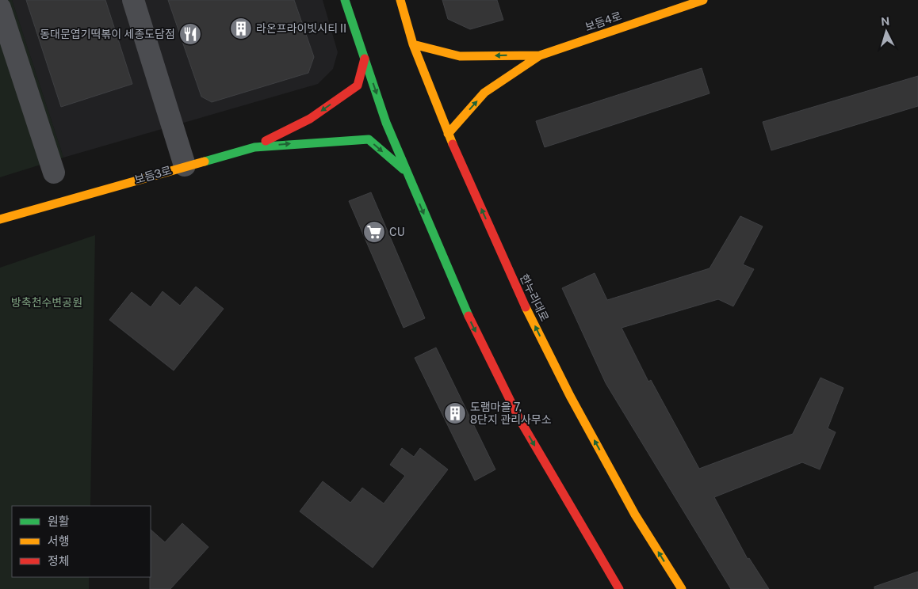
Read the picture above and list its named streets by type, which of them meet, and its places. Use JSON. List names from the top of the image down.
{
  "streets": {
    "street": ["보듬4로", "보듬3로", "한누리대로"]
  },
  "parks": ["방축천수변공원"],
  "places": {
    "building": ["라온프라이빗시티Ⅱ", "도램마을 7, 8단지 관리사무소"],
    "restaurant": ["동대문엽기떡볶이 세종도담점"],
    "supermarket": ["CU"]
  },
  "legend": ["원활", "서행", "정체"],
  "north": "top"
}
